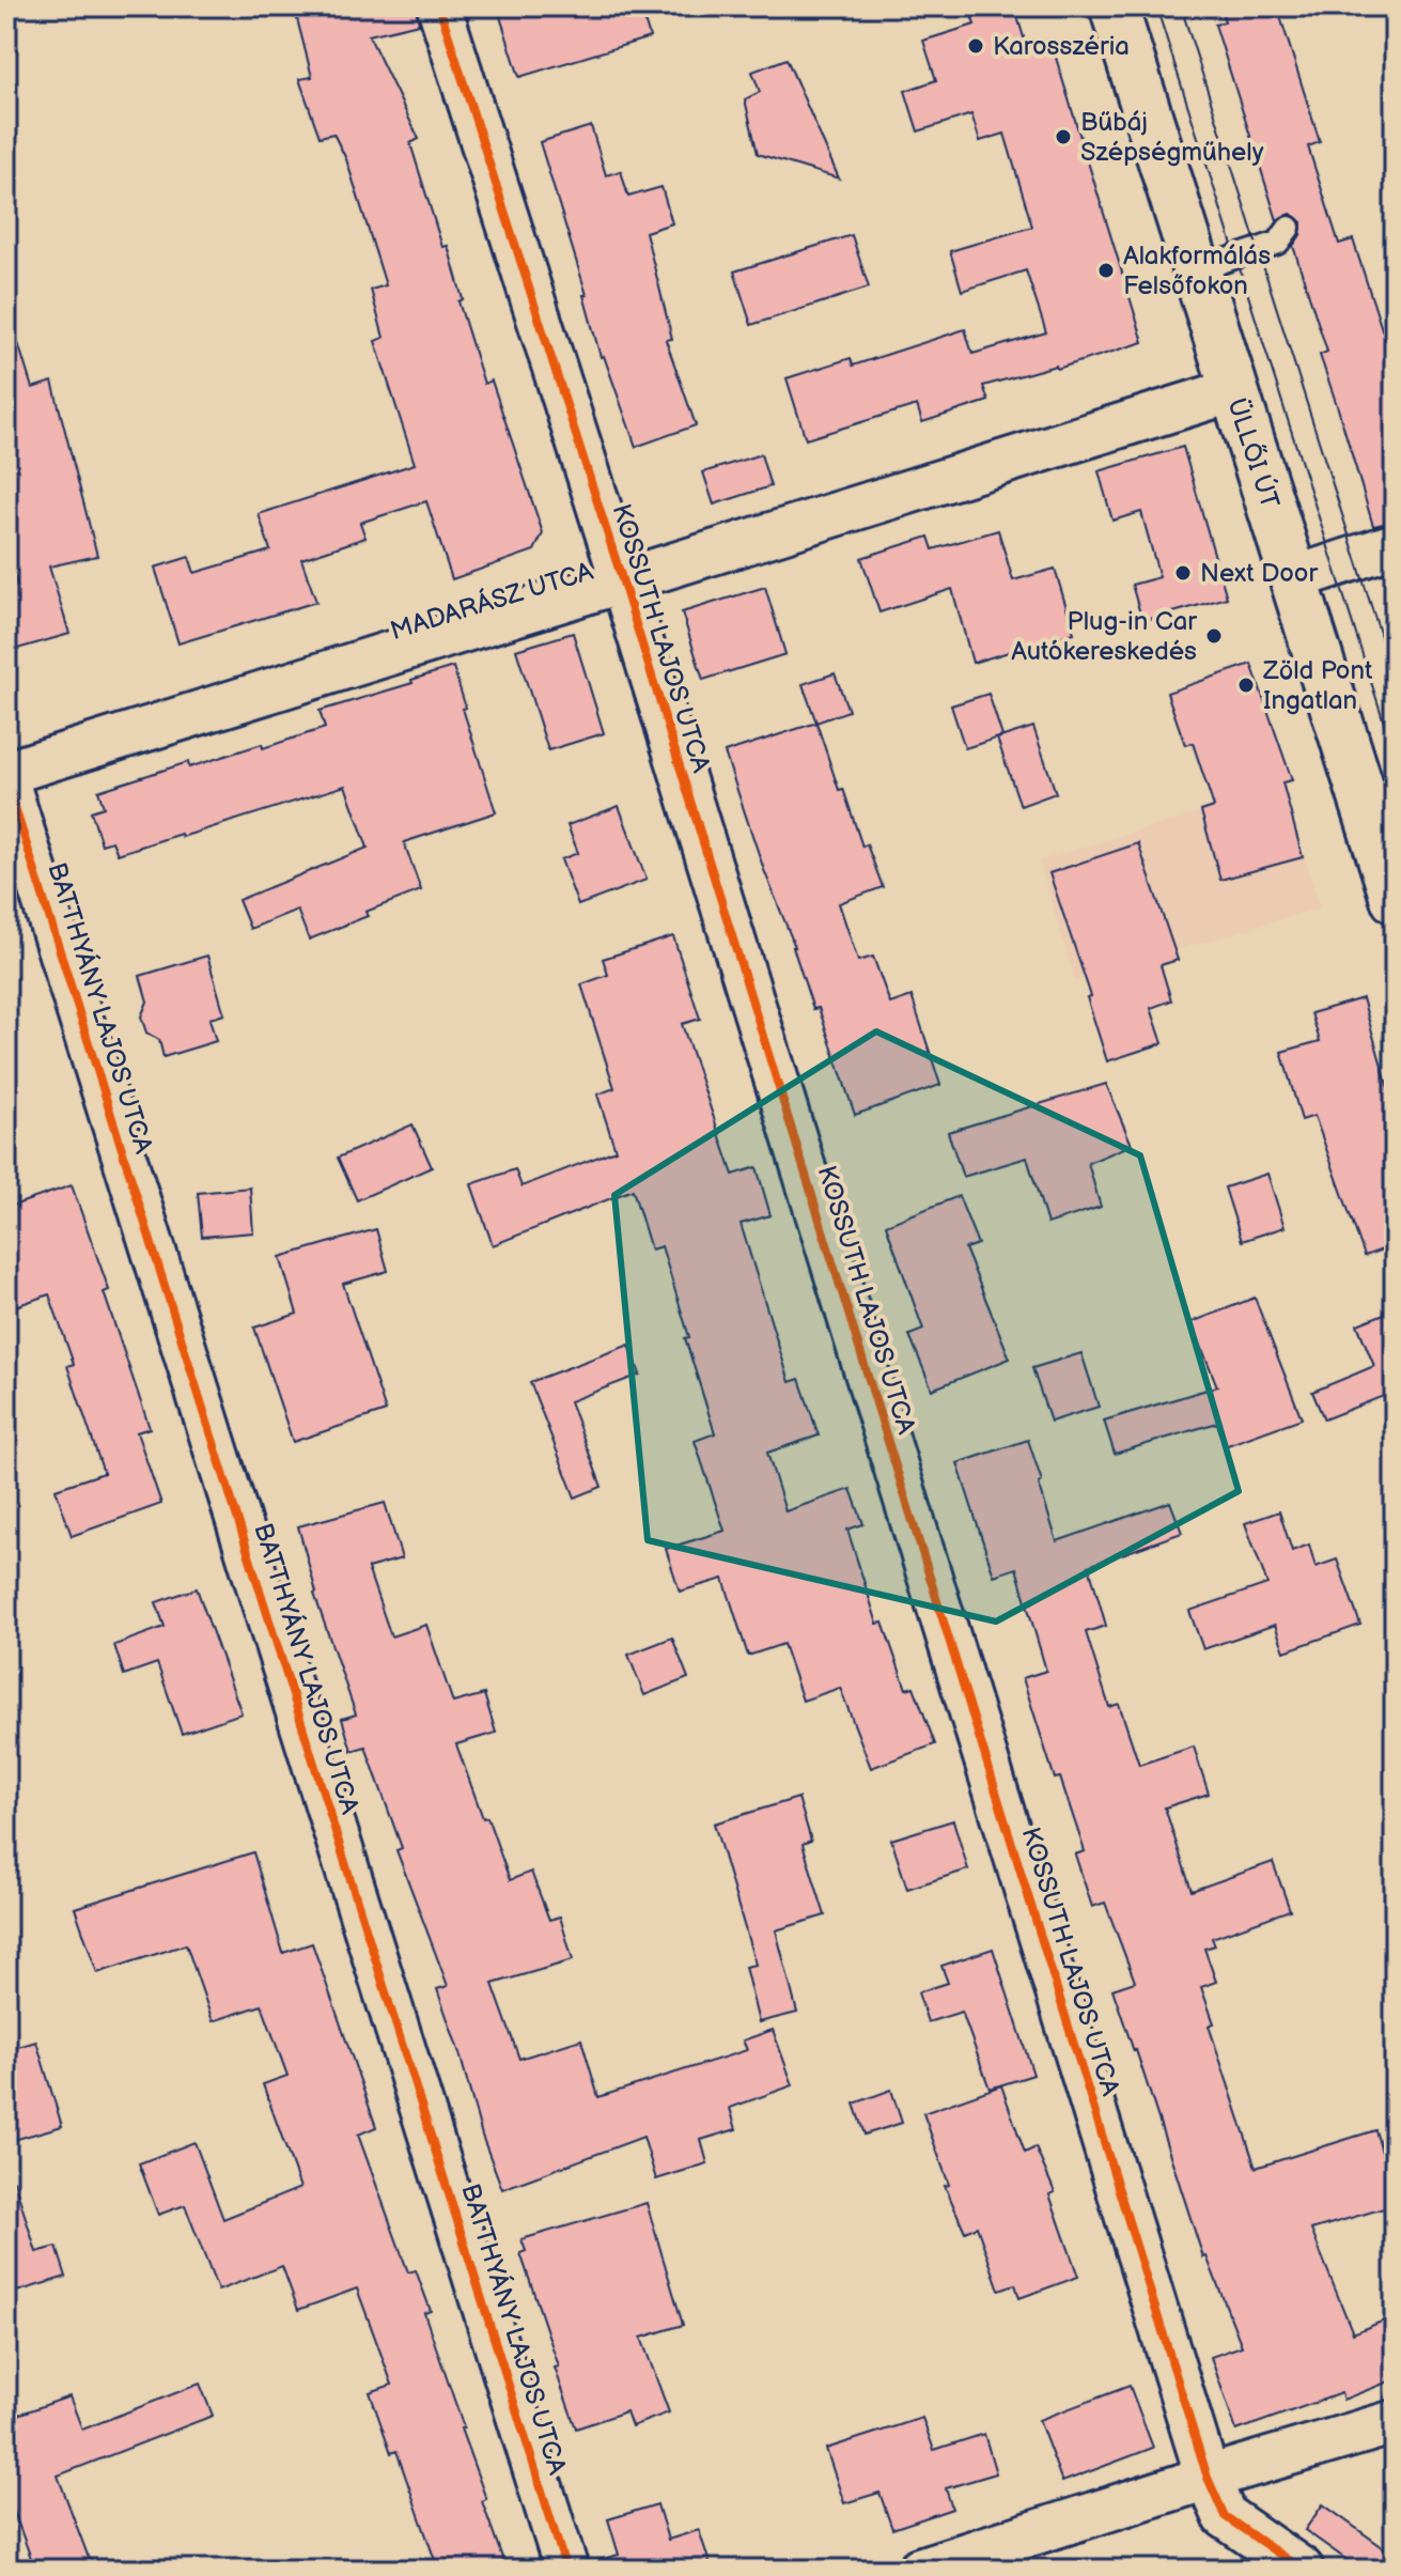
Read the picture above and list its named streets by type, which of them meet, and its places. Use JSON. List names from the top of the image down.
{
  "streets": {
    "main road": ["ÜLLŐI ÚT"],
    "street": ["MADARÁSZ UTCA", "KOSSUTH LAJOS UTCA", "BATTHYÁNY LAJOS UTCA"]
  },
  "crossings": [
    ["ÜLLŐI ÚT", "MADARÁSZ UTCA"],
    ["MADARÁSZ UTCA", "KOSSUTH LAJOS UTCA"]
  ],
  "places": [
    "Karosszéria",
    "Bűbáj Szépségműhely",
    "Alakformálás Felsőfokon",
    "Next Door",
    "Plug-in Car Autókereskedés",
    "Zöld Pont Ingatlan"
  ]
}
